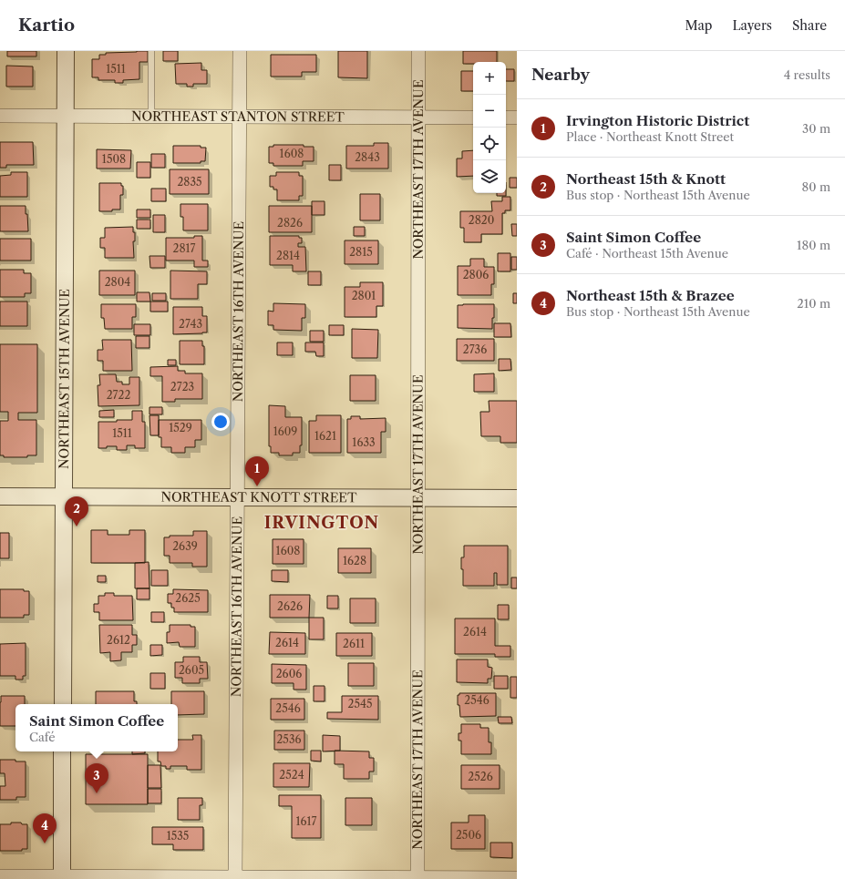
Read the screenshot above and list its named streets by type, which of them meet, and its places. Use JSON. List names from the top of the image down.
{
  "streets": {
    "street": [
      "NORTHEAST STANTON STREET",
      "NORTHEAST 17TH AVENUE",
      "NORTHEAST 16TH AVENUE",
      "NORTHEAST 15TH AVENUE",
      "NORTHEAST KNOTT STREET"
    ]
  },
  "crossings": [
    ["NORTHEAST STANTON STREET", "NORTHEAST 17TH AVENUE"],
    ["NORTHEAST STANTON STREET", "NORTHEAST 16TH AVENUE"],
    ["NORTHEAST STANTON STREET", "NORTHEAST 15TH AVENUE"],
    ["NORTHEAST 17TH AVENUE", "NORTHEAST KNOTT STREET"],
    ["NORTHEAST 16TH AVENUE", "NORTHEAST KNOTT STREET"],
    ["NORTHEAST 15TH AVENUE", "NORTHEAST KNOTT STREET"]
  ],
  "districts": ["IRVINGTON"],
  "house_numbers": [
    "1511",
    "1608",
    "2843",
    "1508",
    "2835",
    "2820",
    "2826",
    "2817",
    "2815",
    "2814",
    "2806",
    "2804",
    "2801",
    "2743",
    "2736",
    "2723",
    "2722",
    "1529",
    "1609",
    "1511",
    "1621",
    "1633",
    "2639",
    "1608",
    "1628",
    "2625",
    "2626",
    "2614",
    "2612",
    "2614",
    "2611",
    "2605",
    "2606",
    "2546",
    "2545",
    "2546",
    "2536",
    "2524",
    "2526",
    "1617",
    "2506",
    "1535"
  ],
  "page": {
    "header": "Kartio",
    "nav": ["Map", "Layers", "Share"],
    "heading": ["Nearby", "4 results"],
    "map_buttons": ["+", "−"],
    "list": [
      {
        "mark": "1",
        "name": "Irvington Historic District",
        "note": "Place · Northeast Knott Street",
        "value": "30 m"
      },
      {
        "mark": "2",
        "name": "Northeast 15th & Knott",
        "note": "Bus stop · Northeast 15th Avenue",
        "value": "80 m"
      },
      {
        "mark": "3",
        "name": "Saint Simon Coffee",
        "note": "Café · Northeast 15th Avenue",
        "value": "180 m"
      },
      {
        "mark": "4",
        "name": "Northeast 15th & Brazee",
        "note": "Bus stop · Northeast 15th Avenue",
        "value": "210 m"
      }
    ],
    "pins": [
      "1",
      "2",
      "3",
      "4"
    ],
    "popup": ["Saint Simon Coffee", "Café"]
  }
}
